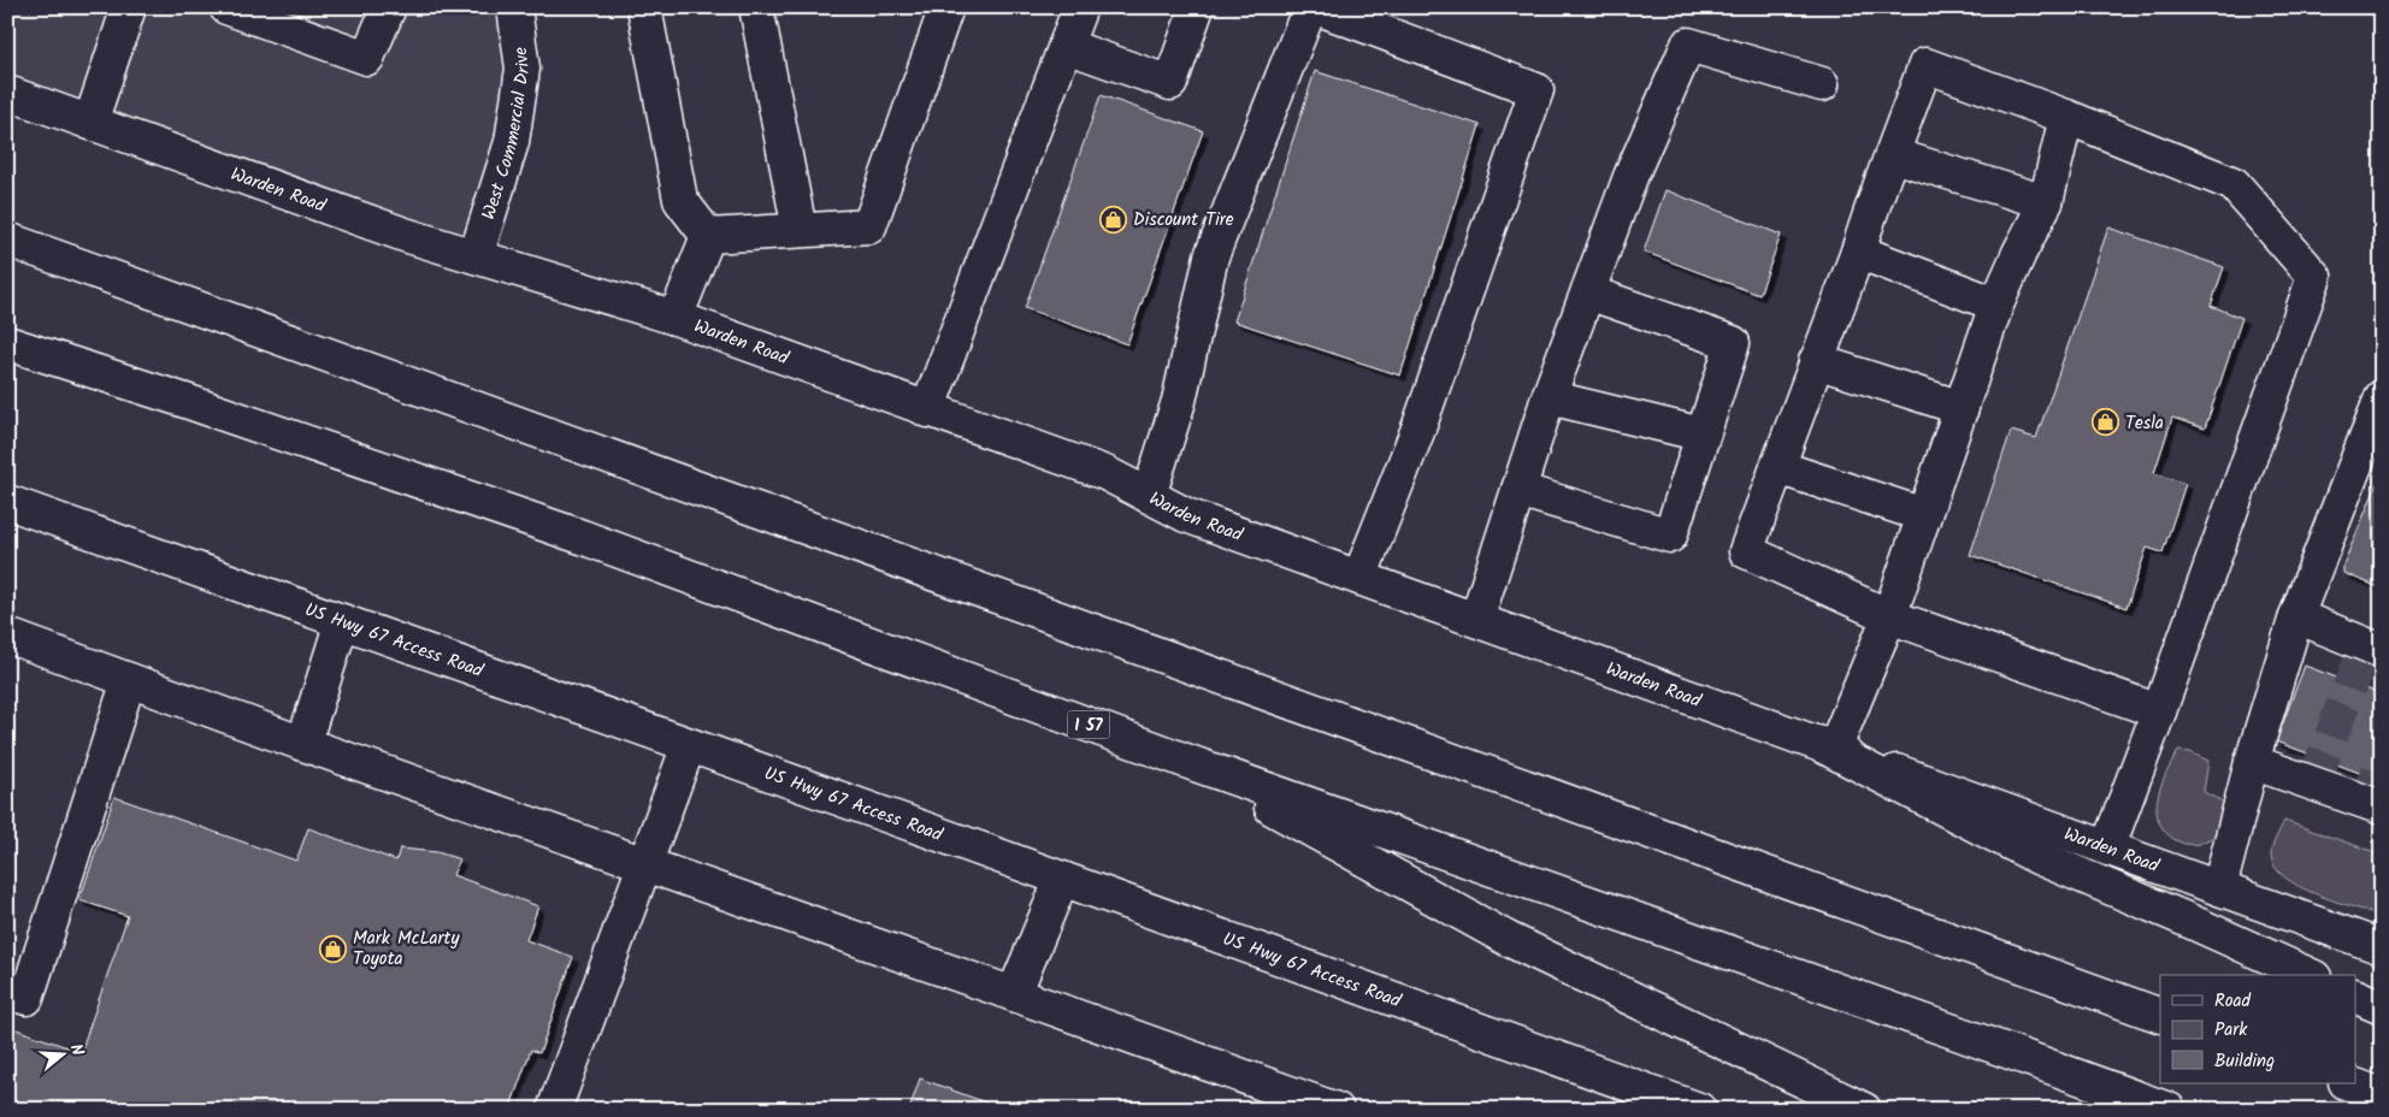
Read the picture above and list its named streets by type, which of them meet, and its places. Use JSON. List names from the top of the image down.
{
  "streets": {
    "main road": [
      "West Commercial Drive",
      "Warden Road",
      "US Hwy 67 Access Road",
      "I 57"
    ]
  },
  "crossings": [
    ["West Commercial Drive", "Warden Road"]
  ],
  "places": {
    "shop": ["Discount Tire", "Tesla", "Mark McLarty Toyota"]
  },
  "legend": ["Road", "Park", "Building"],
  "north": "right"
}
